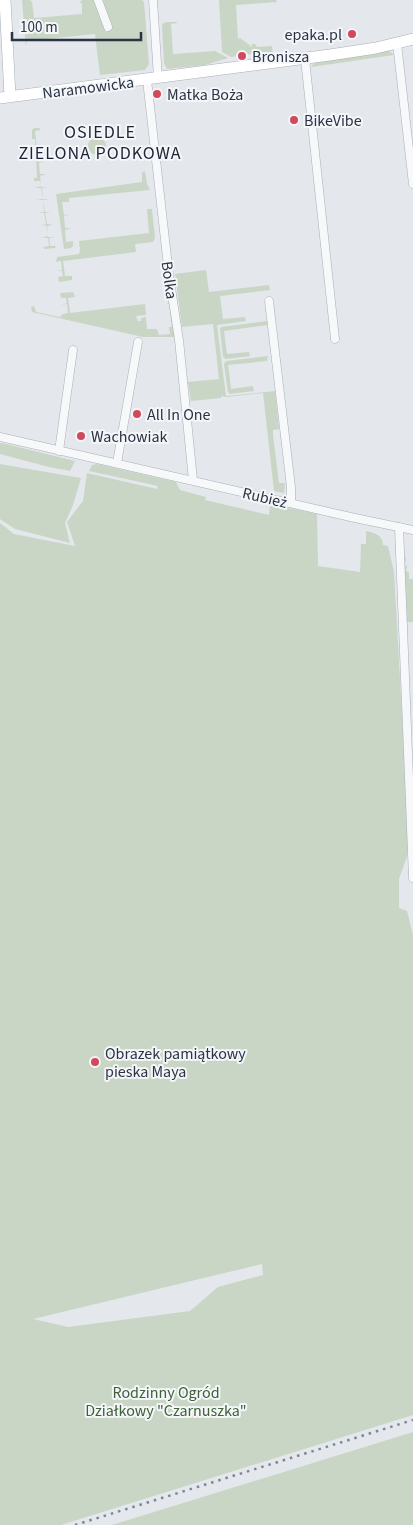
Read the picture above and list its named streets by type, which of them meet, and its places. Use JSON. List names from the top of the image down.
{
  "streets": {
    "street": ["Naramowicka", "Bolka", "Rubież"]
  },
  "crossings": [
    ["Naramowicka", "Bolka"],
    ["Bolka", "Rubież"]
  ],
  "districts": ["OSIEDLE ZIELONA PODKOWA"],
  "parks": ["Rodzinny Ogród Działkowy \"Czarnuszka\""],
  "places": [
    "epaka.pl",
    "Bronisza",
    "Matka Boża",
    "BikeVibe",
    "All In One",
    "Wachowiak",
    "Obrazek pamiątkowy pieska Maya"
  ],
  "scale_bar": "100 m"
}
